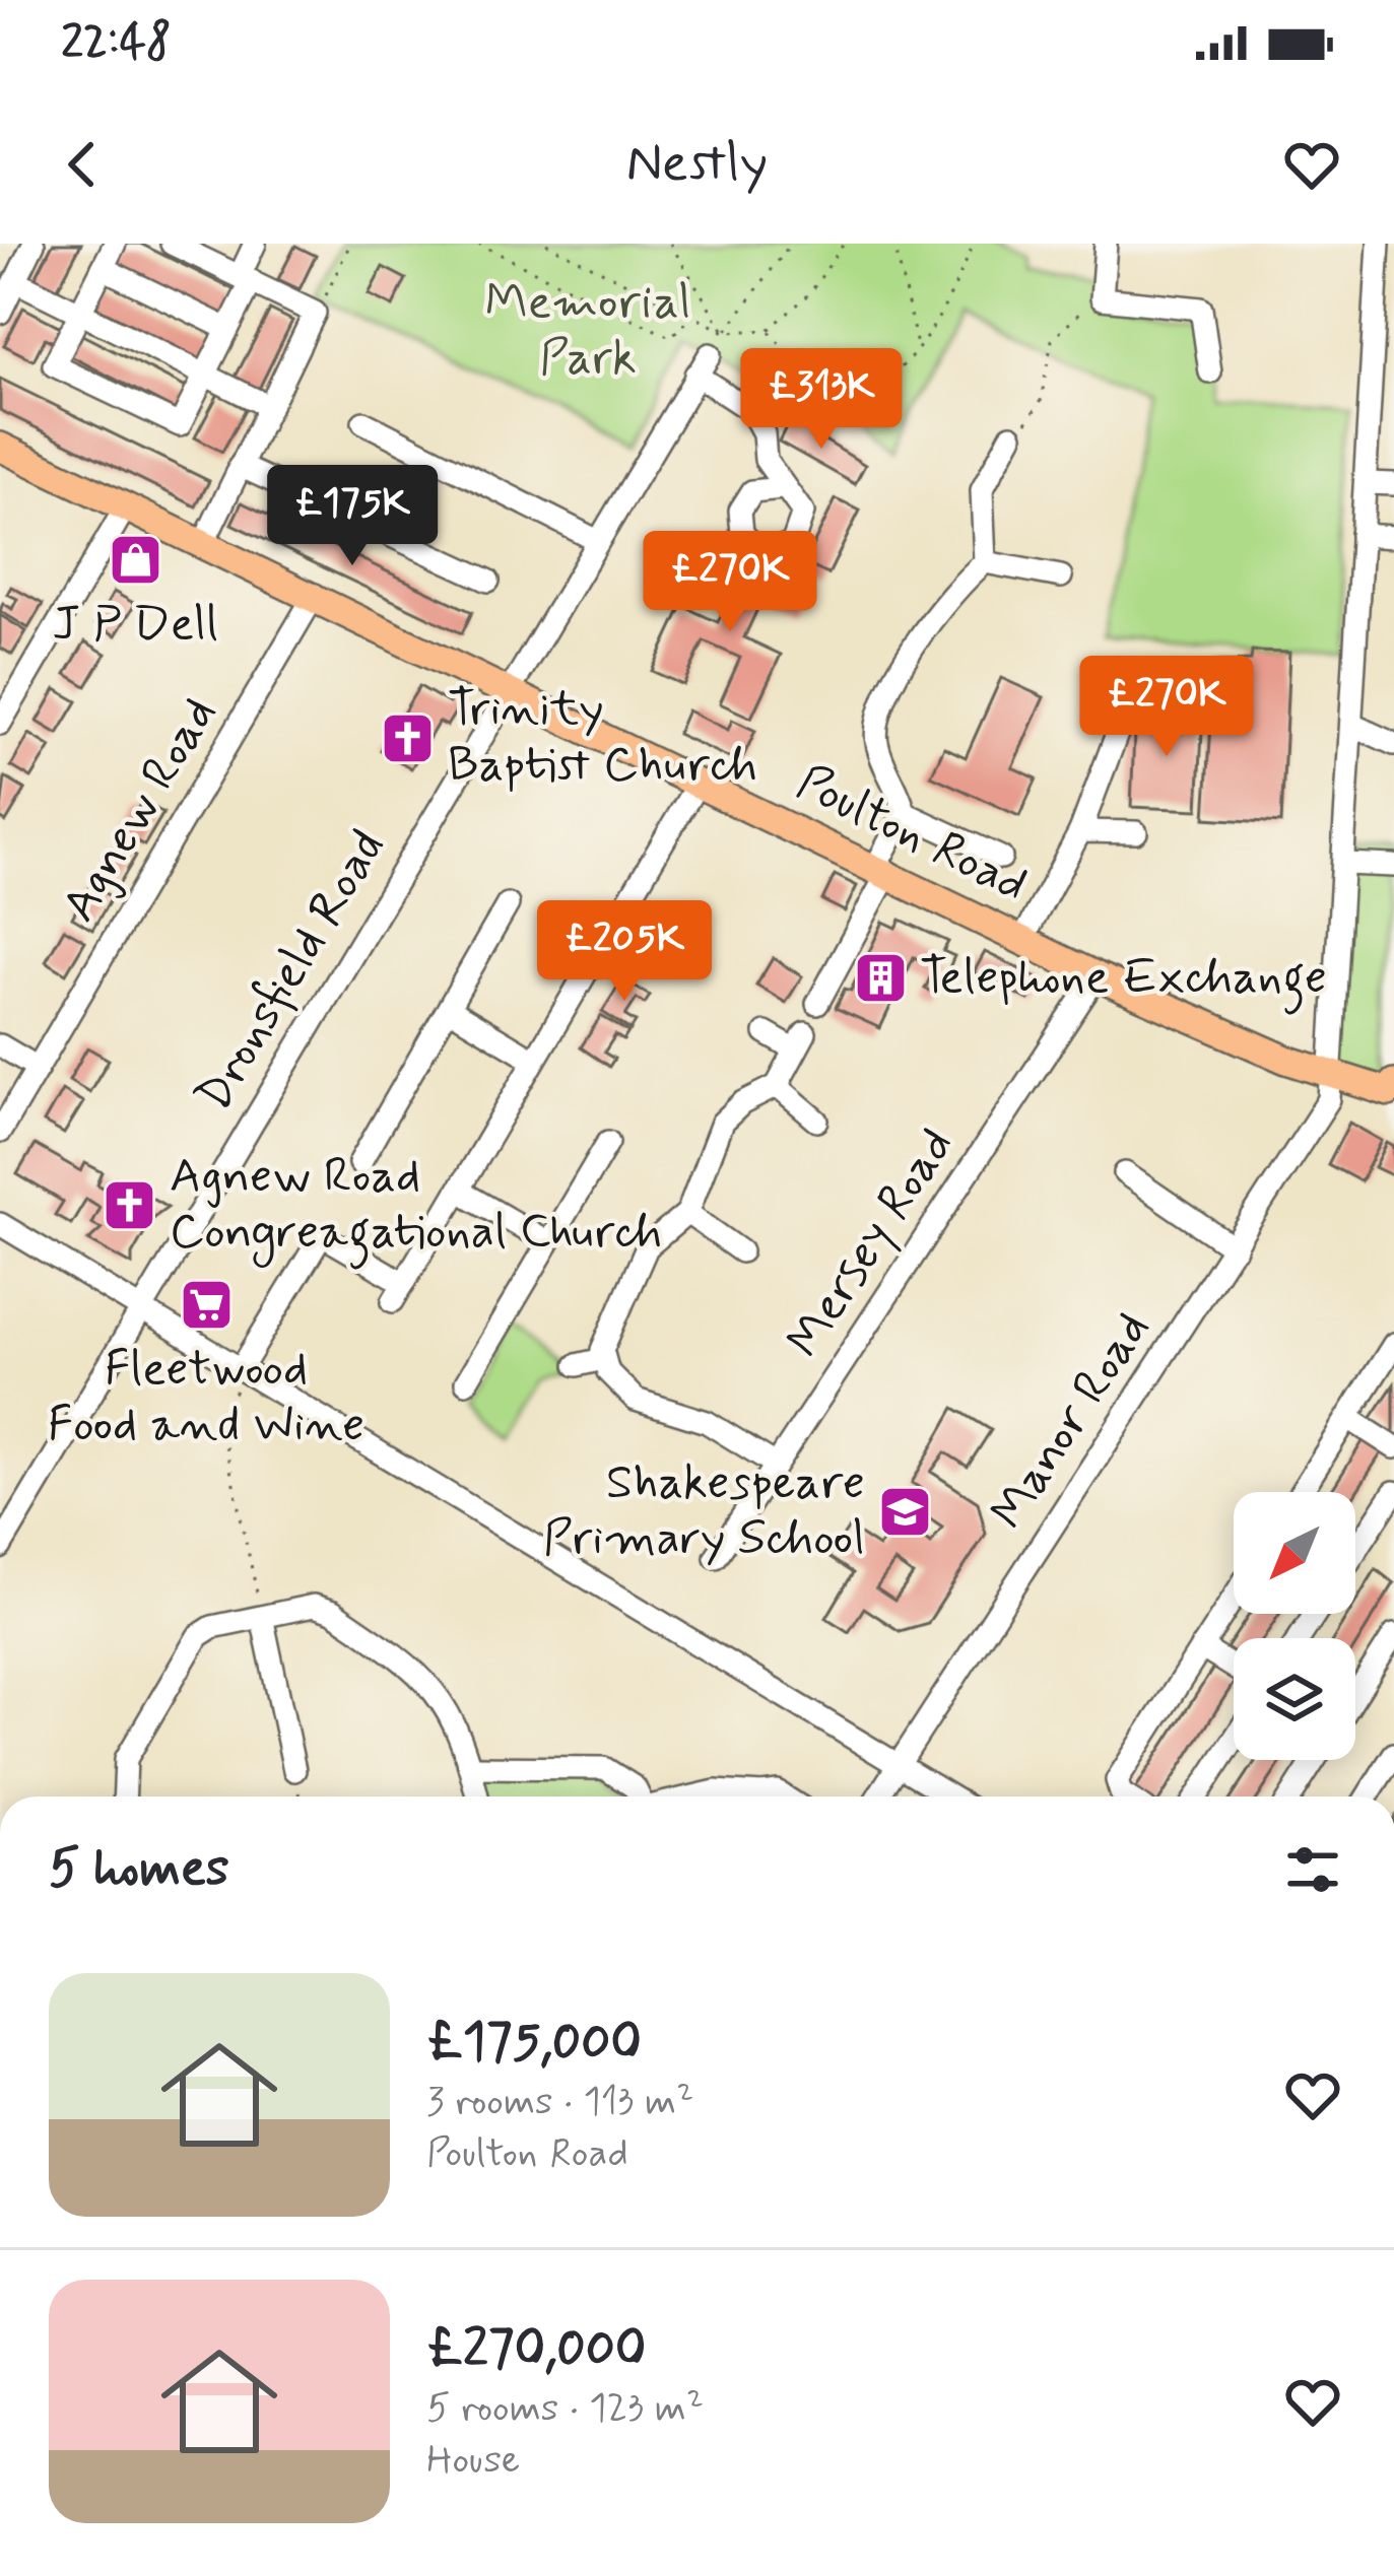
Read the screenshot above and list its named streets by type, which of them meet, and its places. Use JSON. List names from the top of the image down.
{
  "streets": {
    "main road": ["Poulton Road"],
    "street": [
      "Agnew Road",
      "Dronsfield Road",
      "Mersey Road",
      "Manor Road"
    ]
  },
  "crossings": [
    ["Agnew Road", "Poulton Road"],
    ["Poulton Road", "Dronsfield Road"],
    ["Poulton Road", "Mersey Road"],
    ["Poulton Road", "Manor Road"]
  ],
  "parks": ["Memorial Park"],
  "places": {
    "shop": ["J P Dell"],
    "church": ["Trinity Baptist Church", "Agnew Road Congreagational Church"],
    "building": ["Telephone Exchange"],
    "supermarket": ["Fleetwood Food and Wine"],
    "school or university": ["Shakespeare Primary School"]
  },
  "north": "bottom left",
  "page": {
    "status": "22:48",
    "header": "Nestly",
    "price": [
      "£313K",
      "£175K",
      "£270K",
      "£270K",
      "£205K"
    ],
    "heading": "5 homes",
    "list": [
      {
        "name": "£175,000",
        "note": "3 rooms · 113 m² · Poulton Road"
      },
      {
        "name": "£270,000",
        "note": "5 rooms · 123 m² · House"
      }
    ]
  }
}
